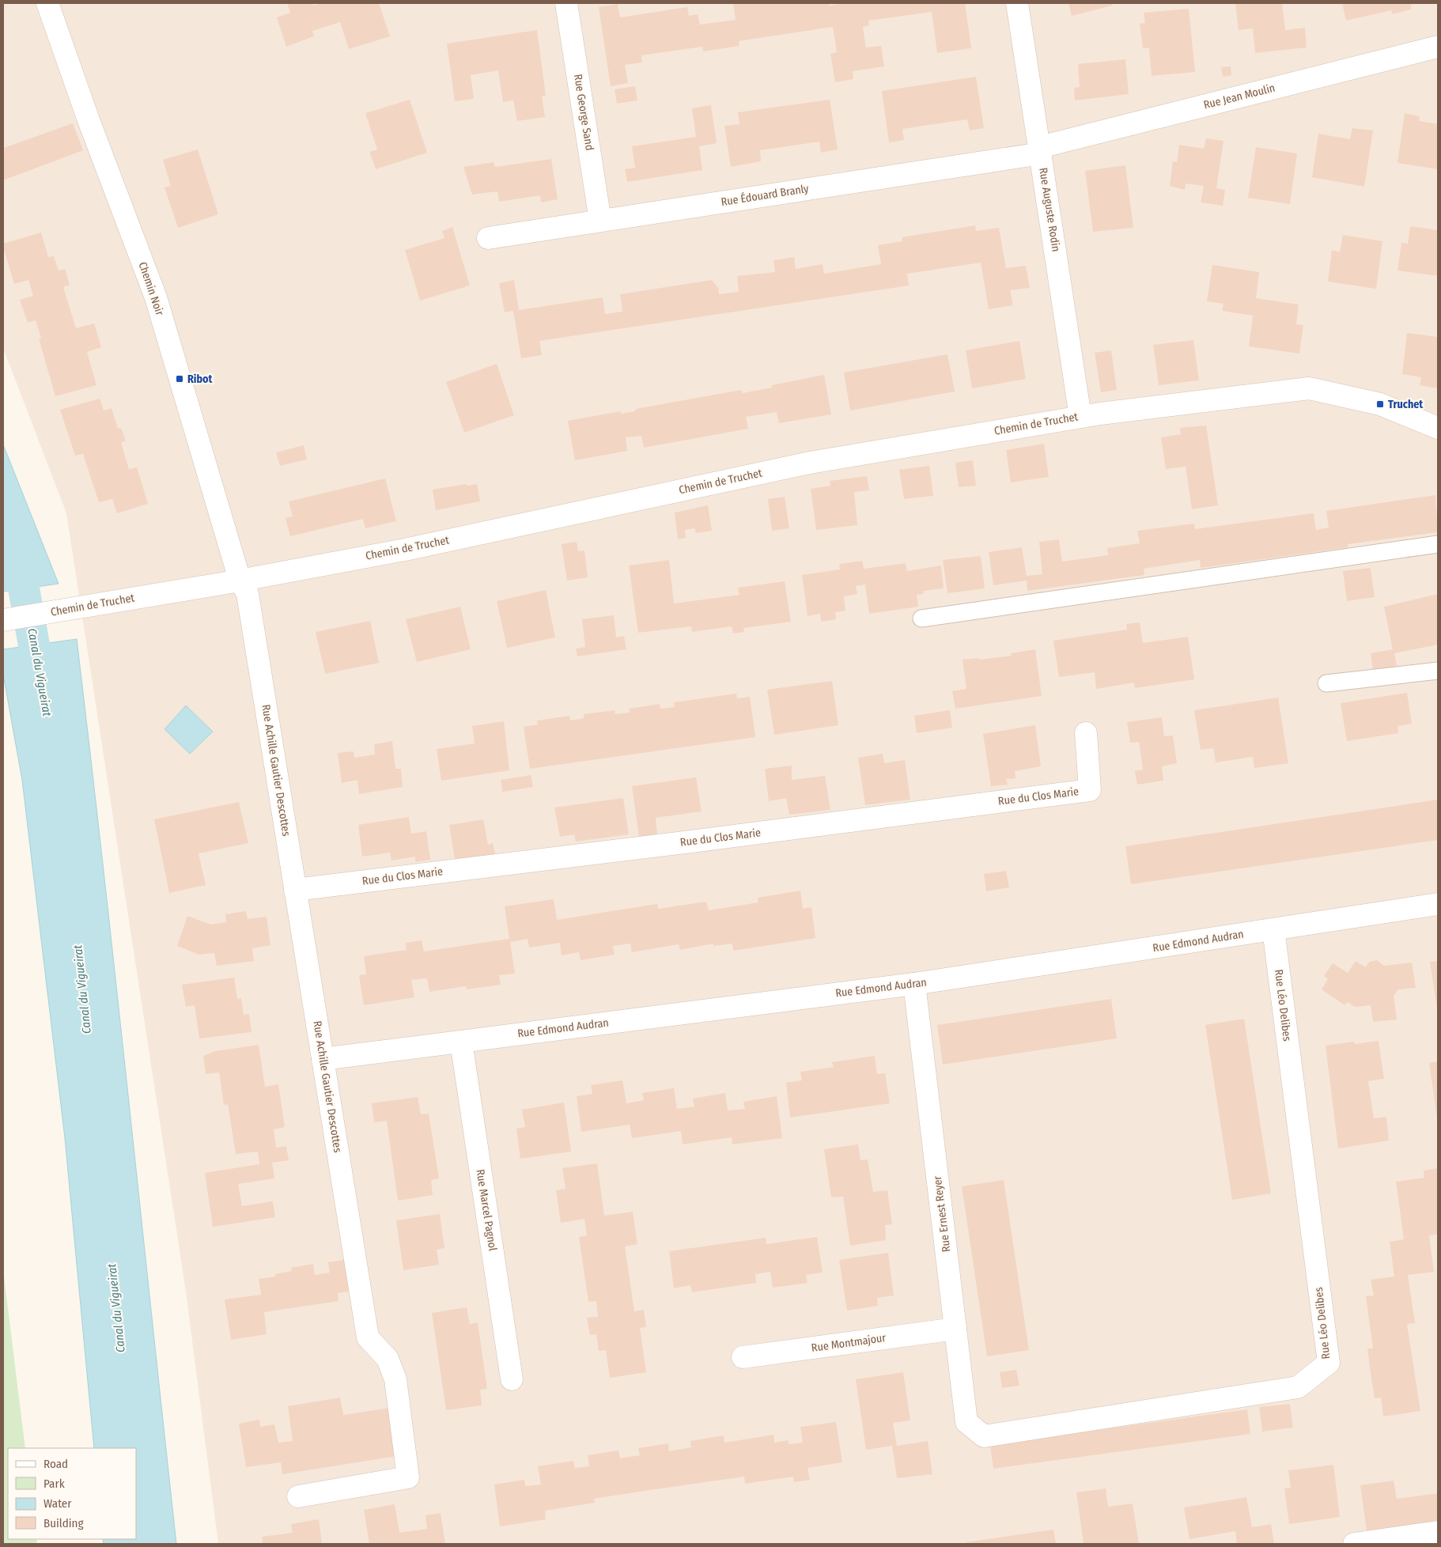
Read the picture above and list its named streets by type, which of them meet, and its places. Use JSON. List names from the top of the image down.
{
  "streets": {
    "street": [
      "Rue Jean Moulin",
      "Rue George Sand",
      "Rue Édouard Branly",
      "Rue Auguste Rodin",
      "Chemin Noir",
      "Chemin de Truchet",
      "Rue Achille Gautier Descottes",
      "Rue du Clos Marie",
      "Rue Edmond Audran",
      "Rue Léo Delibes",
      "Rue Marcel Pagnol",
      "Rue Ernest Reyer",
      "Rue Montmajour"
    ]
  },
  "crossings": [
    ["Rue Jean Moulin", "Rue Édouard Branly"],
    ["Rue Jean Moulin", "Rue Auguste Rodin"],
    ["Rue George Sand", "Rue Édouard Branly"],
    ["Rue Édouard Branly", "Rue Auguste Rodin"],
    ["Rue Auguste Rodin", "Chemin de Truchet"],
    ["Chemin Noir", "Chemin de Truchet"],
    ["Chemin Noir", "Rue Achille Gautier Descottes"],
    ["Chemin de Truchet", "Rue Achille Gautier Descottes"],
    ["Rue Achille Gautier Descottes", "Rue du Clos Marie"],
    ["Rue Achille Gautier Descottes", "Rue Edmond Audran"],
    ["Rue Edmond Audran", "Rue Léo Delibes"],
    ["Rue Edmond Audran", "Rue Marcel Pagnol"],
    ["Rue Edmond Audran", "Rue Ernest Reyer"],
    ["Rue Léo Delibes", "Rue Ernest Reyer"],
    ["Rue Ernest Reyer", "Rue Montmajour"]
  ],
  "water": ["Canal du Vigueirat"],
  "places": {
    "transit": ["Ribot", "Truchet"]
  },
  "legend": [
    "Road",
    "Park",
    "Water",
    "Building"
  ]
}
